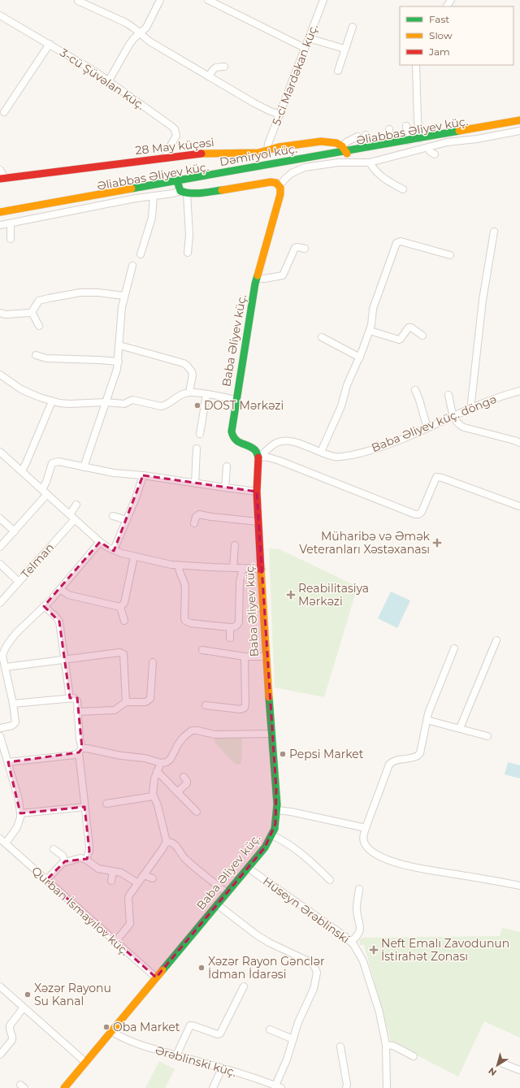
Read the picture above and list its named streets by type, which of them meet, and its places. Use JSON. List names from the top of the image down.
{
  "streets": {
    "street": [
      "5-ci Mərdəkan küç.",
      "3-cü Şüvəlan küç.",
      "Əliabbas Əliyev küç.",
      "28 May küçəsi",
      "Dəmiryol küç.",
      "Baba Əliyev küç.",
      "Baba Əliyev küç. döngə",
      "Telman",
      "Hüseyn Ərəblinski",
      "Qurban İsmayılov küç.",
      "Ərəblinski küç."
    ]
  },
  "crossings": [
    ["5-ci Mərdəkan küç.", "28 May küçəsi"],
    ["3-cü Şüvəlan küç.", "28 May küçəsi"],
    ["Əliabbas Əliyev küç.", "28 May küçəsi"],
    ["Əliabbas Əliyev küç.", "Dəmiryol küç."],
    ["28 May küçəsi", "Dəmiryol küç."],
    ["Dəmiryol küç.", "Baba Əliyev küç."],
    ["Baba Əliyev küç.", "Baba Əliyev küç. döngə"],
    ["Baba Əliyev küç.", "Hüseyn Ərəblinski"],
    ["Baba Əliyev küç.", "Qurban İsmayılov küç."],
    ["Baba Əliyev küç.", "Ərəblinski küç."]
  ],
  "places": {
    "other": [
      "DOST Mərkəzi",
      "Pepsi Market",
      "Xəzər Rayon Gənclər İdman İdarəsi",
      "Xəzər Rayonu Su Kanal",
      "Oba Market"
    ],
    "health": ["Müharibə və Əmək Veteranları Xəstəxanası", "Reabilitasiya Mərkəzi", "Neft Emalı Zavodunun İstirahət Zonası"]
  },
  "legend": ["Fast", "Slow", "Jam"],
  "north": "bottom left"
}
